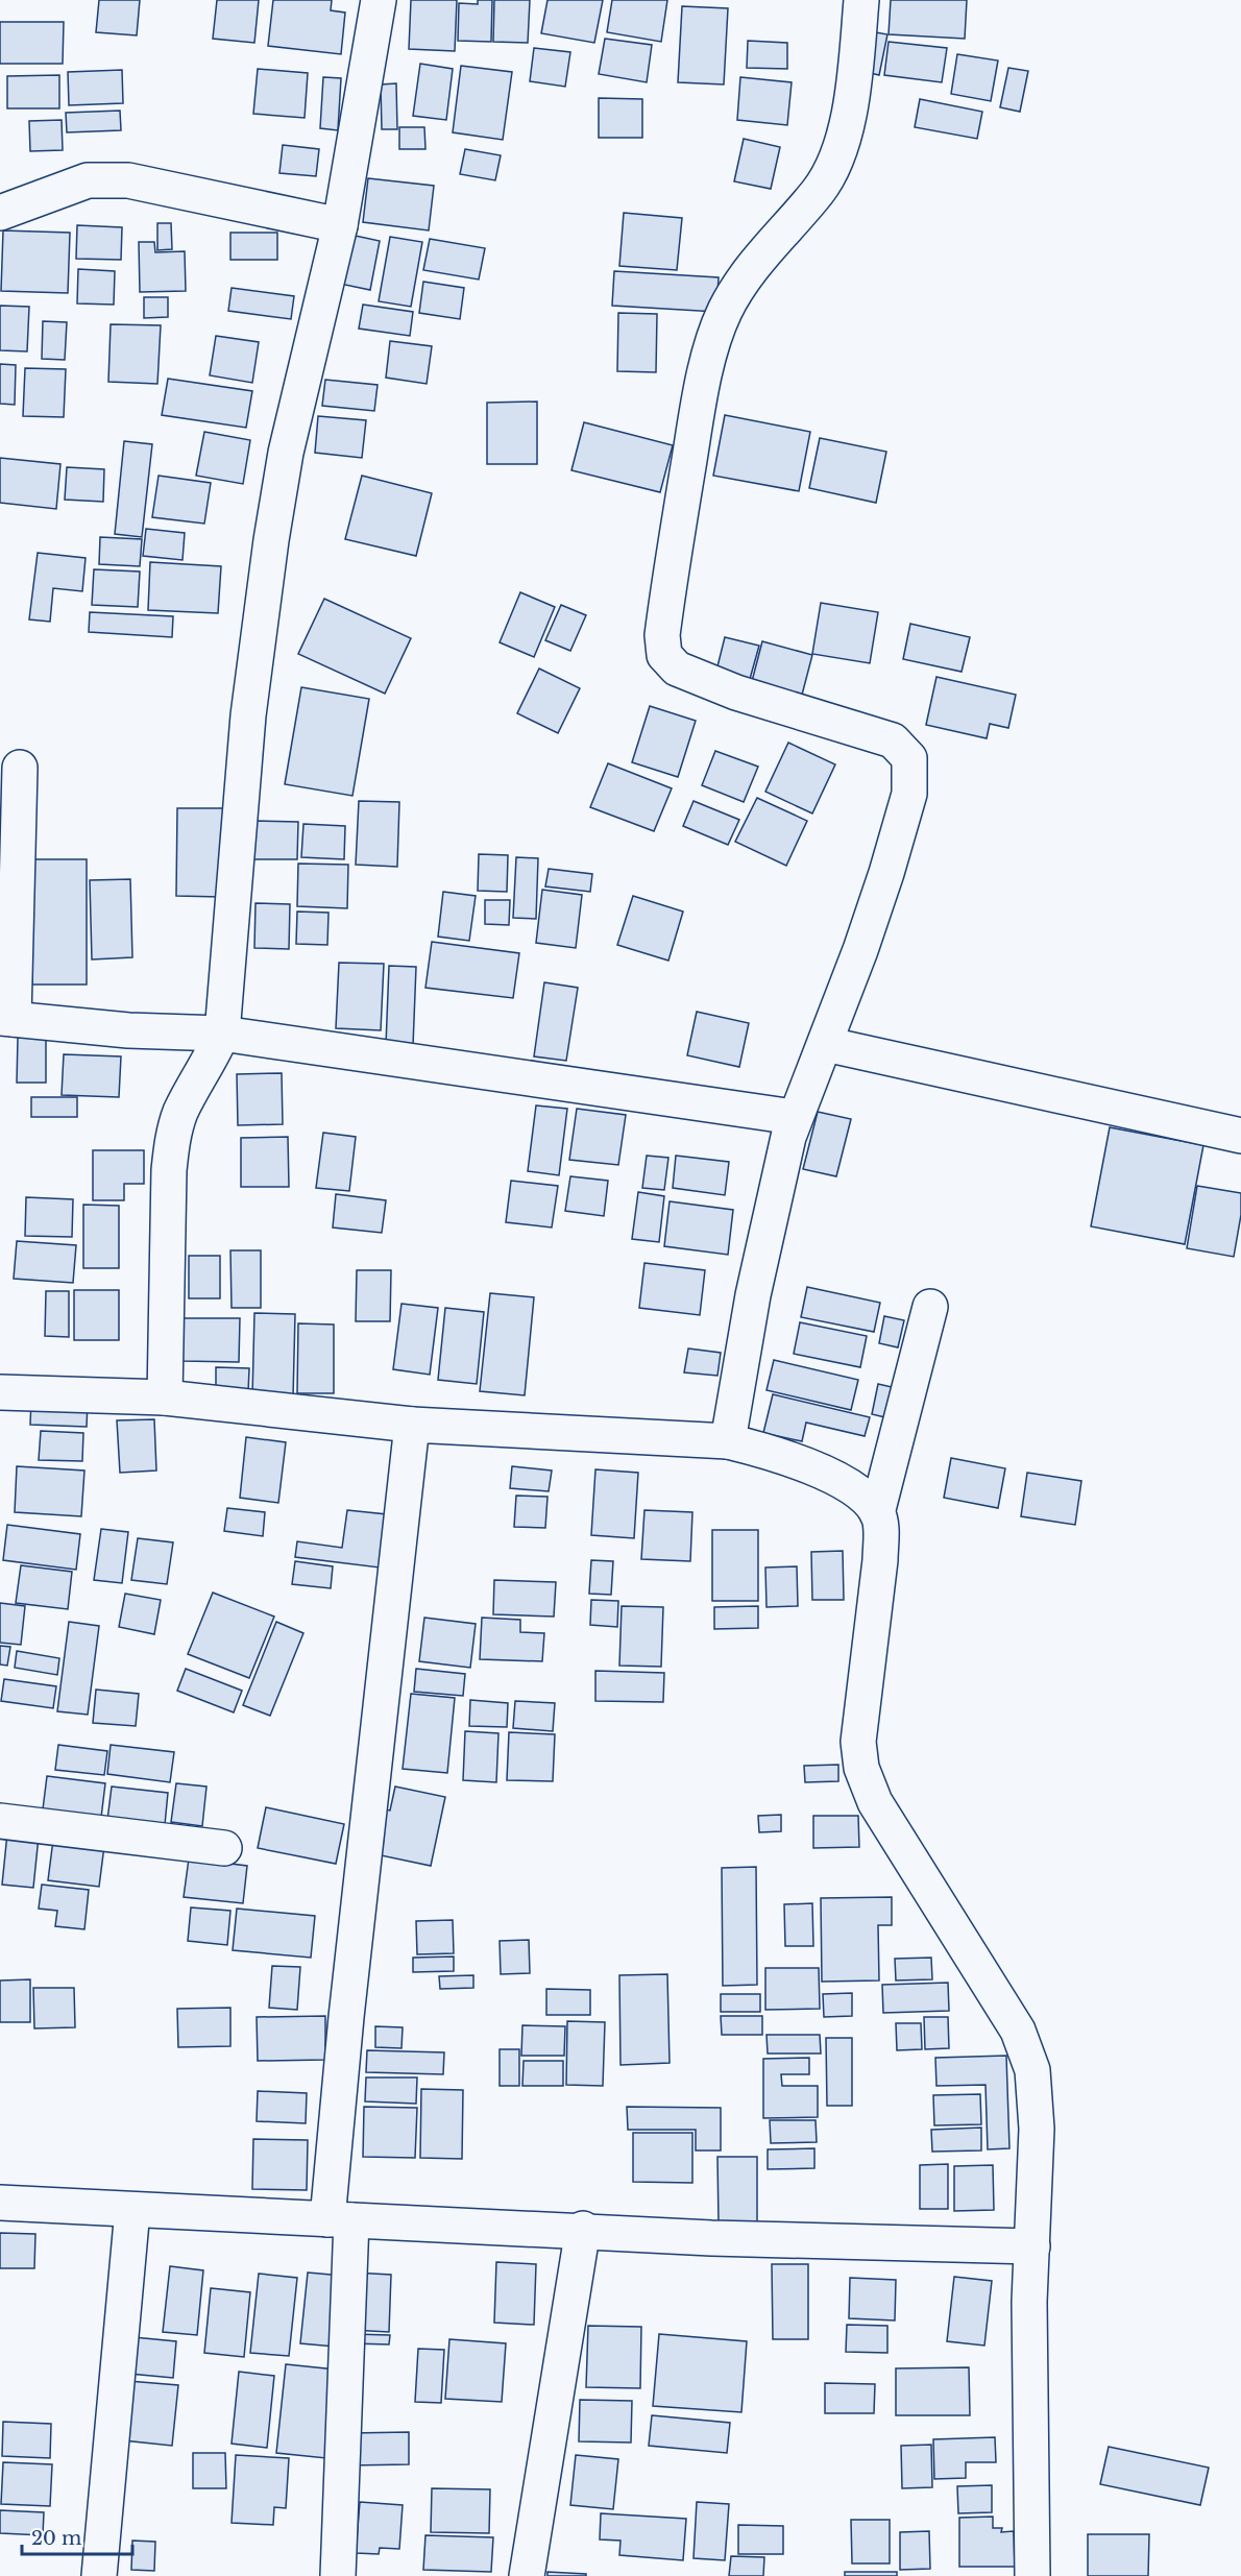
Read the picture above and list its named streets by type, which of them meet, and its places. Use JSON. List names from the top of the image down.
{
  "scale_bar": "20 m"
}
